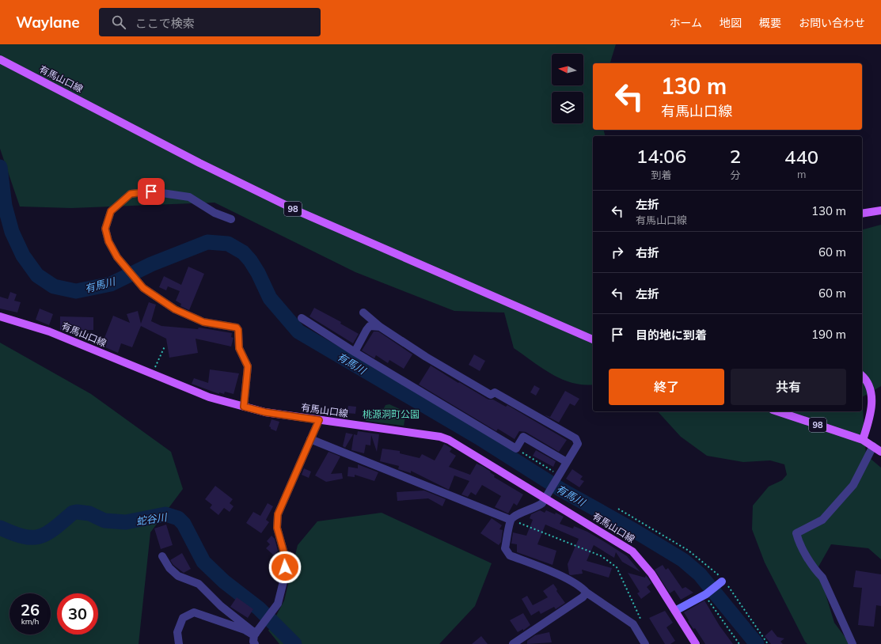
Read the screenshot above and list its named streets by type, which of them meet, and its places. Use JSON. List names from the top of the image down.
{
  "streets": {
    "main road": ["有馬山口線", "98"]
  },
  "water": ["有馬川", "蛇谷川"],
  "parks": ["桃源洞町公園"],
  "north": "left",
  "page": {
    "header": "Waylane",
    "search": "ここで検索",
    "nav": [
      "ホーム",
      "地図",
      "概要",
      "お問い合わせ"
    ],
    "turn": ["130 m", "有馬山口線"],
    "eta": [
      "14:06",
      "到着",
      "2",
      "分",
      "440",
      "m"
    ],
    "list": [
      {
        "name": "左折",
        "note": "有馬山口線",
        "value": "130 m"
      },
      {
        "name": "右折",
        "value": "60 m"
      },
      {
        "name": "左折",
        "value": "60 m"
      },
      {
        "name": "目的地に到着",
        "value": "190 m"
      }
    ],
    "buttons": ["終了", "共有"],
    "speed": "26 km/h",
    "limit": "30"
  }
}
